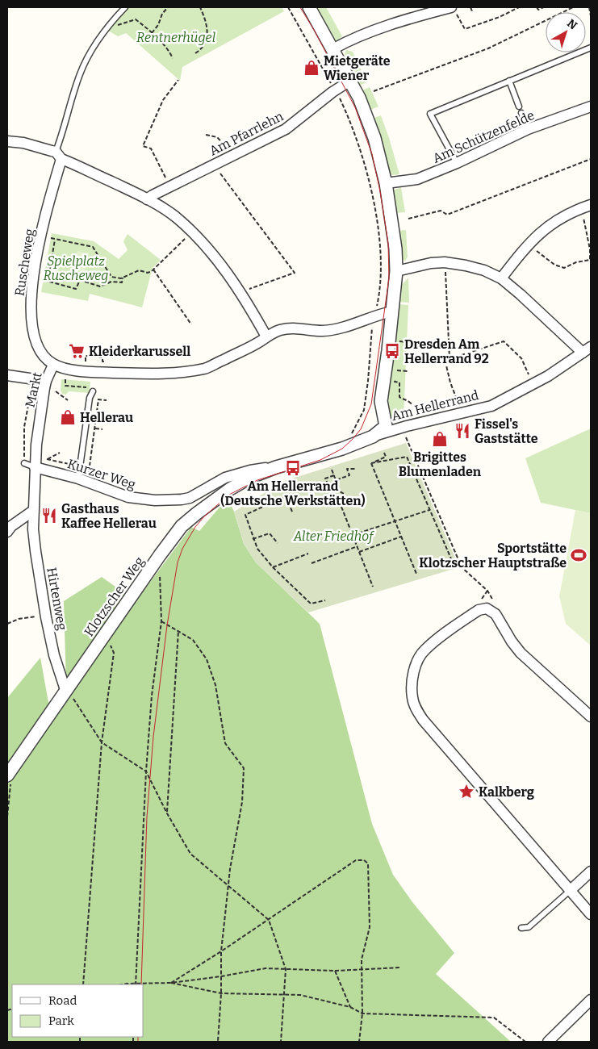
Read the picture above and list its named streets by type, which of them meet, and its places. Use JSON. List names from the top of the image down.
{
  "streets": {
    "street": [
      "Am Pfarrlehn",
      "Am Schützenfelde",
      "Ruscheweg",
      "Markt",
      "Am Hellerrand",
      "Kurzer Weg",
      "Klotzscher Weg",
      "Hirtenweg"
    ]
  },
  "crossings": [
    ["Ruscheweg", "Markt"],
    ["Markt", "Kurzer Weg"],
    ["Markt", "Hirtenweg"],
    ["Am Hellerrand", "Kurzer Weg"],
    ["Am Hellerrand", "Klotzscher Weg"],
    ["Kurzer Weg", "Klotzscher Weg"],
    ["Klotzscher Weg", "Hirtenweg"]
  ],
  "parks": ["Rentnerhügel", "Spielplatz Ruscheweg", "Alter Friedhof"],
  "places": {
    "shop": ["Mietgeräte Wiener", "Hellerau", "Brigittes Blumenladen"],
    "supermarket": ["Kleiderkarussell"],
    "bus stop": ["Dresden Am Hellerrand 92", "Am Hellerrand (Deutsche Werkstätten)"],
    "restaurant": ["Fissel's Gaststätte", "Gasthaus Kaffee Hellerau"],
    "sports": ["Sportstätte Klotzscher Hauptstraße"],
    "place": ["Kalkberg"]
  },
  "legend": ["Road", "Park"],
  "north": "top right"
}
